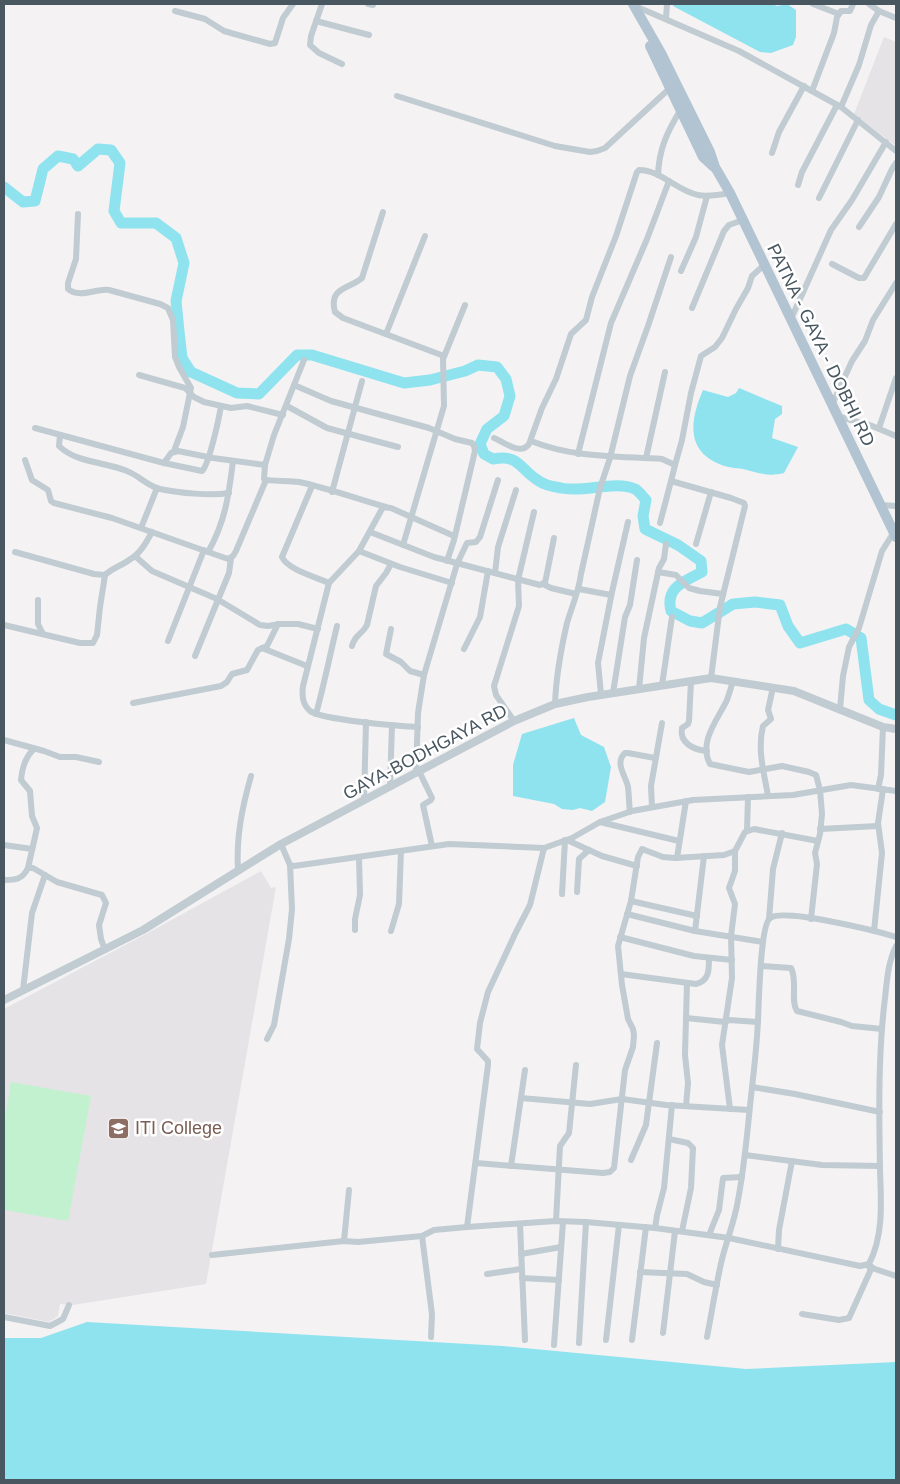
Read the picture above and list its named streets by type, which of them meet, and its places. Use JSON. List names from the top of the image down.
{
  "streets": {
    "main road": ["PATNA - GAYA - DOBHI RD"],
    "street": ["GAYA-BODHGAYA RD"]
  },
  "places": {
    "school or university": ["ITI College"]
  }
}
